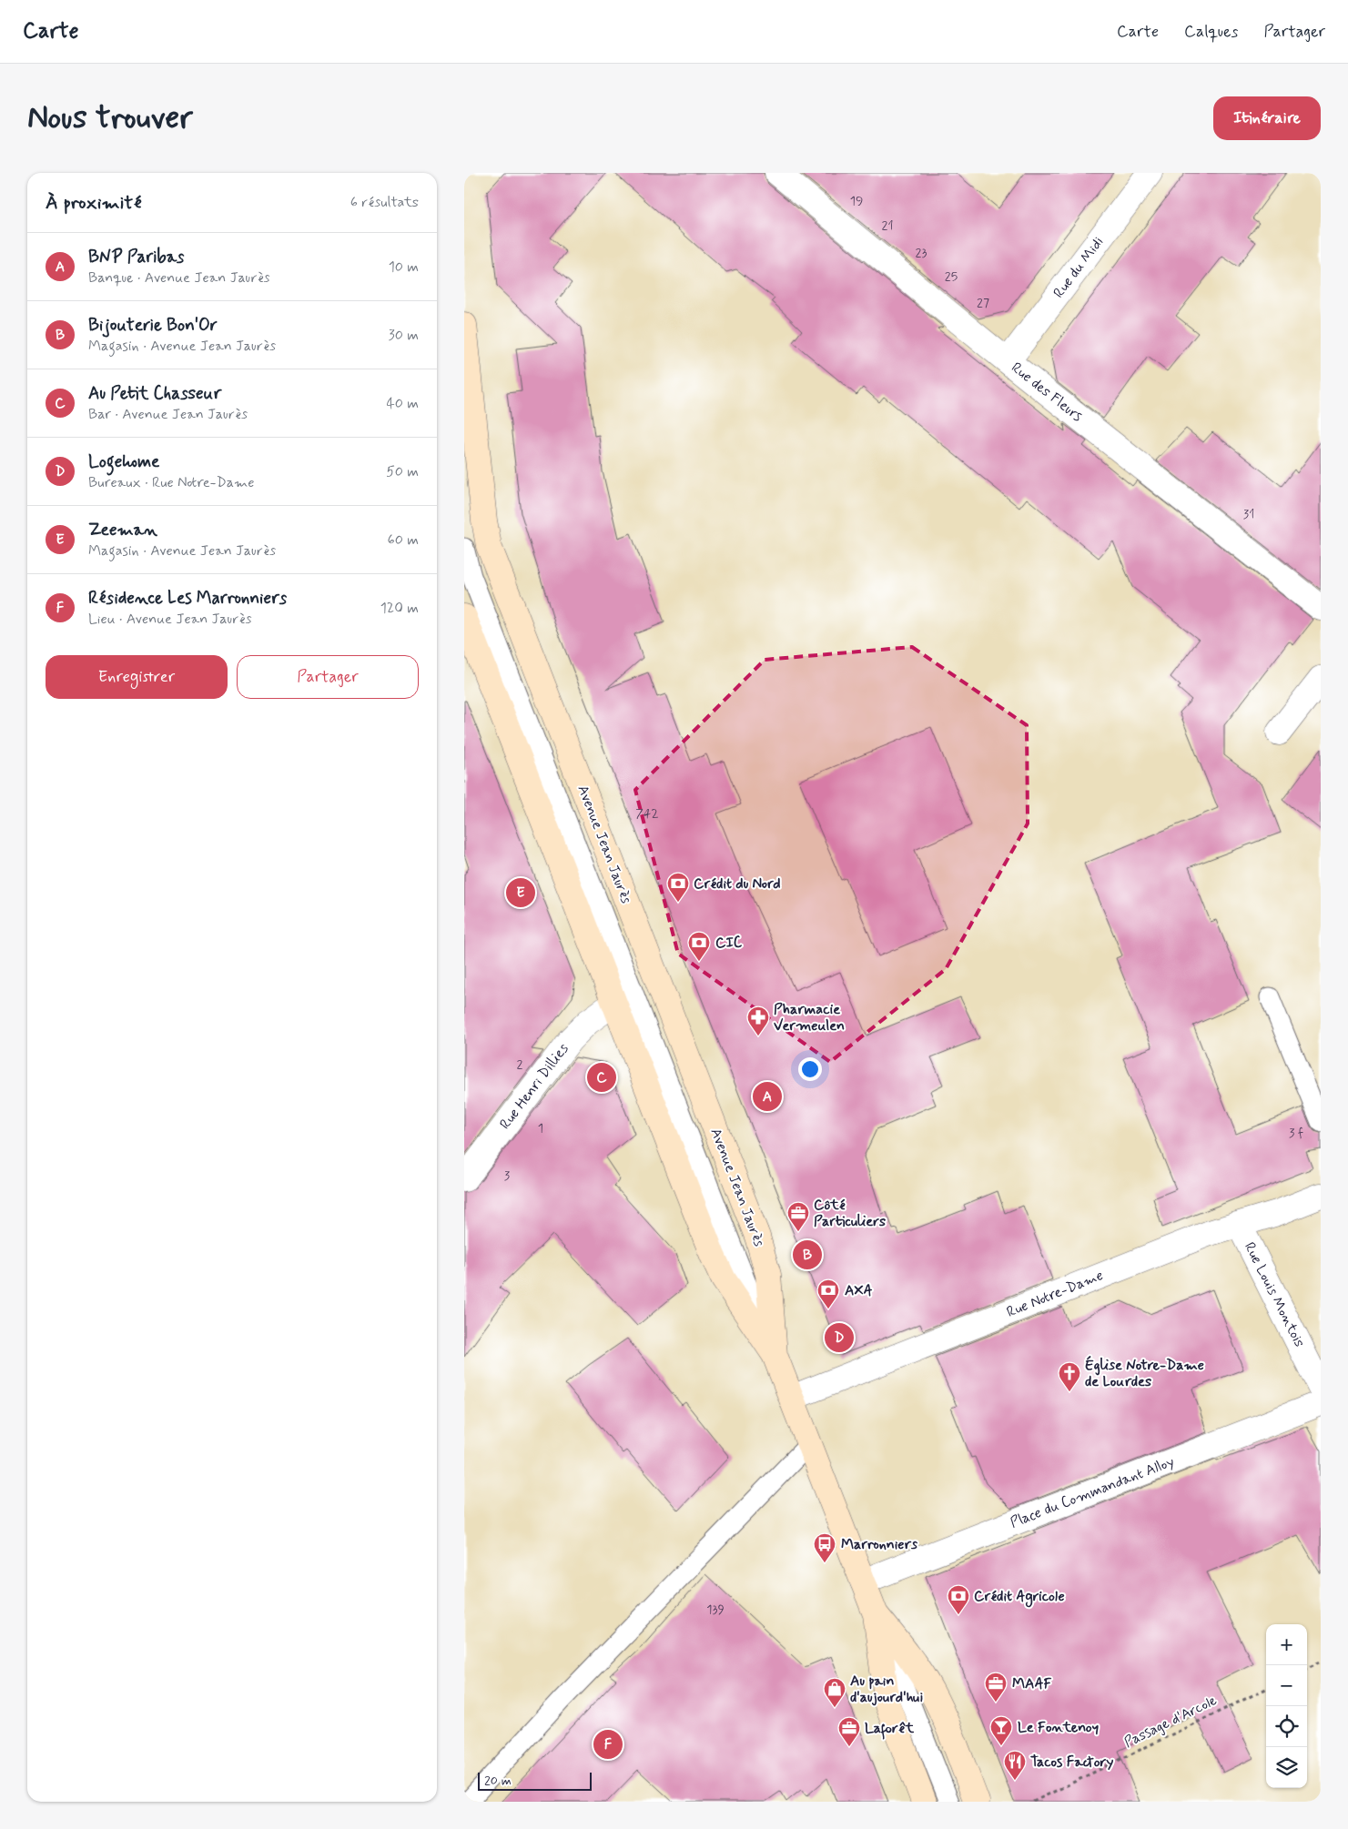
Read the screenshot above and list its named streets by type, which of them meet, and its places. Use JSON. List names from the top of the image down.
{
  "streets": {
    "main road": ["Avenue Jean Jaurès"],
    "street": [
      "Rue du Midi",
      "Rue des Fleurs",
      "Rue Henri Dillies",
      "Rue Notre-Dame",
      "Rue Louis Montois",
      "Place du Commandant Alloy"
    ],
    "path": ["Passage d'Arcole"]
  },
  "crossings": [
    ["Rue du Midi", "Rue des Fleurs"],
    ["Avenue Jean Jaurès", "Rue Henri Dillies"],
    ["Avenue Jean Jaurès", "Rue Notre-Dame"],
    ["Avenue Jean Jaurès", "Place du Commandant Alloy"],
    ["Rue Notre-Dame", "Rue Louis Montois"]
  ],
  "places": {
    "bank": [
      "Crédit du Nord",
      "CIC",
      "AXA",
      "Crédit Agricole"
    ],
    "pharmacy": ["Pharmacie Vermeulen"],
    "office": ["Côté Particuliers", "MAAF", "Laforêt"],
    "church": ["Église Notre-Dame de Lourdes"],
    "bus stop": ["Marronniers"],
    "shop": ["Au pain d'aujourd'hui"],
    "bar": ["Le Fontenoy"],
    "restaurant": ["Tacos Factory"]
  },
  "house_numbers": [
    "19",
    "21",
    "23",
    "25",
    "27",
    "31",
    "742",
    "2",
    "1",
    "3 f",
    "3",
    "139"
  ],
  "scale_bar": "20 m",
  "page": {
    "header": "Carte",
    "nav": ["Carte", "Calques", "Partager"],
    "buttons": [
      "Itinéraire",
      ["Enregistrer", "Partager"]
    ],
    "title": "Nous trouver",
    "heading": ["À proximité", "6 résultats"],
    "list": [
      {
        "mark": "A",
        "name": "BNP Paribas",
        "note": "Banque · Avenue Jean Jaurès",
        "value": "10 m"
      },
      {
        "mark": "B",
        "name": "Bijouterie Bon'Or",
        "note": "Magasin · Avenue Jean Jaurès",
        "value": "30 m"
      },
      {
        "mark": "C",
        "name": "Au Petit Chasseur",
        "note": "Bar · Avenue Jean Jaurès",
        "value": "40 m"
      },
      {
        "mark": "D",
        "name": "Logehome",
        "note": "Bureaux · Rue Notre-Dame",
        "value": "50 m"
      },
      {
        "mark": "E",
        "name": "Zeeman",
        "note": "Magasin · Avenue Jean Jaurès",
        "value": "60 m"
      },
      {
        "mark": "F",
        "name": "Résidence Les Marronniers",
        "note": "Lieu · Avenue Jean Jaurès",
        "value": "120 m"
      }
    ],
    "pins": [
      "E",
      "C",
      "A",
      "B",
      "D",
      "F"
    ],
    "map_buttons": ["+", "−"],
    "scale": "20 m"
  }
}
